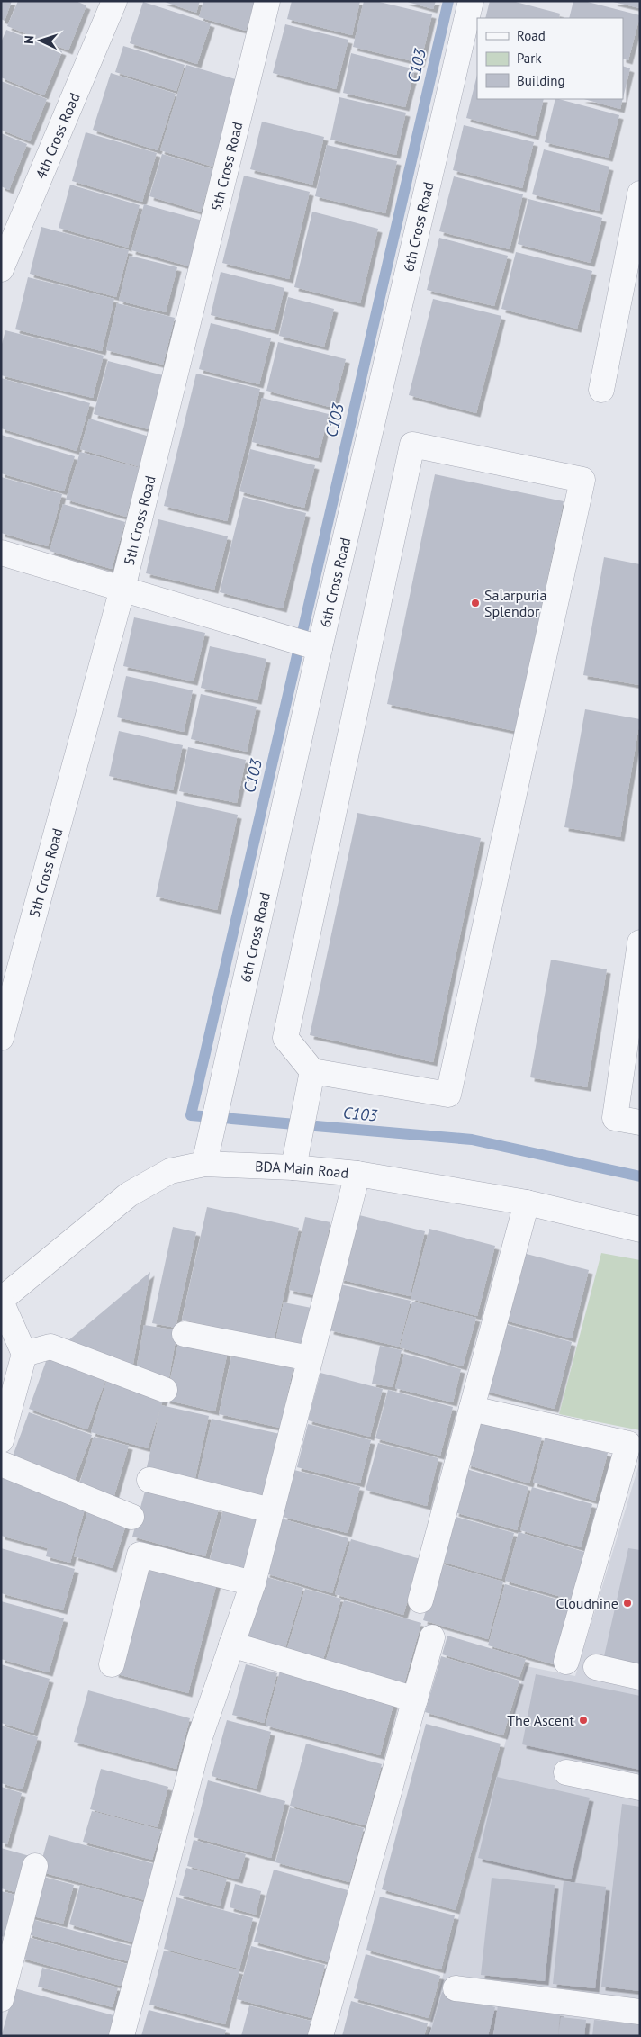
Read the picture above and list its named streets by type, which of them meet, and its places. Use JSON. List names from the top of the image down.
{
  "streets": {
    "street": [
      "4th Cross Road",
      "5th Cross Road",
      "6th Cross Road",
      "BDA Main Road"
    ]
  },
  "crossings": [
    ["6th Cross Road", "BDA Main Road"]
  ],
  "water": ["C103"],
  "places": ["Salarpuria Splendor", "Cloudnine", "The Ascent"],
  "legend": ["Road", "Park", "Building"],
  "north": "left"
}
